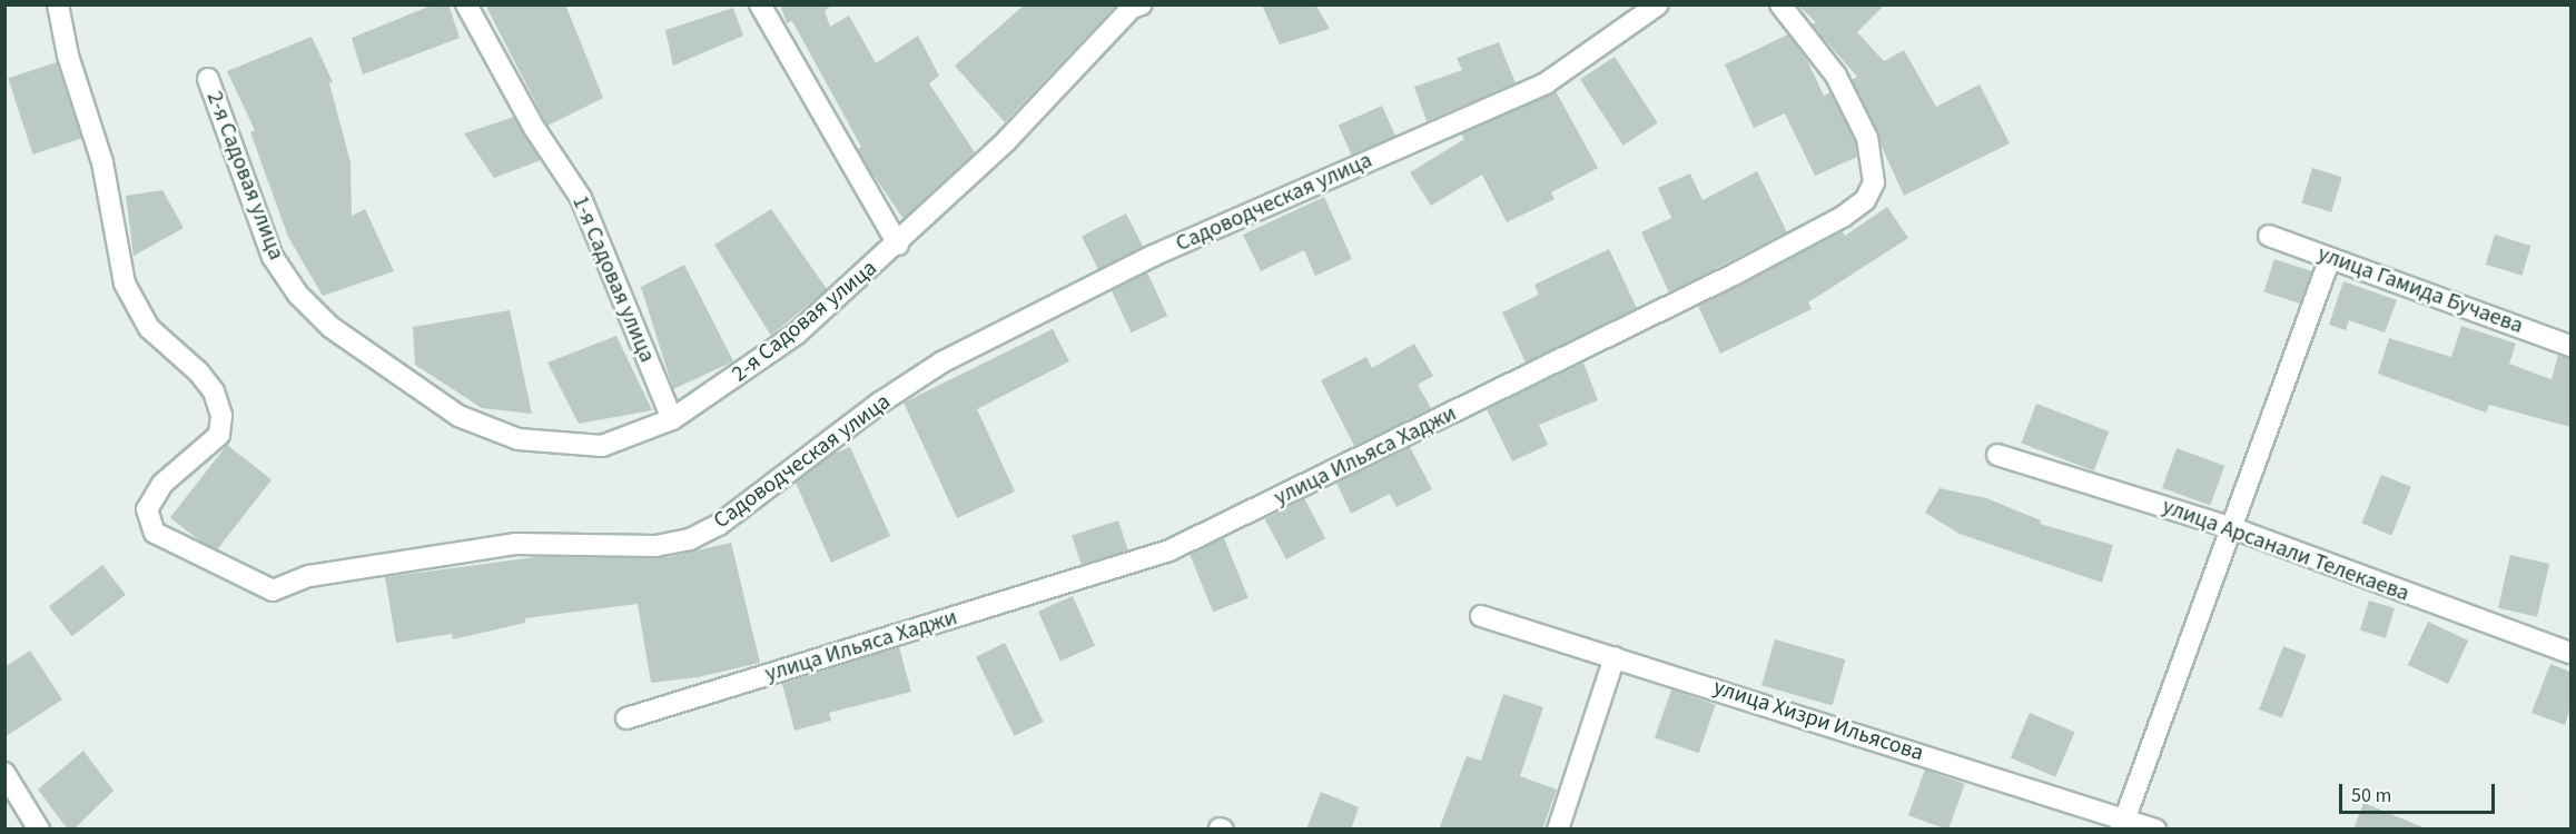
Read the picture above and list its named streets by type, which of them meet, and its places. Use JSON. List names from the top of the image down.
{
  "streets": {
    "street": [
      "2-я Садовая улица",
      "Садоводческая улица",
      "1-я Садовая улица",
      "улица Гамида Бучаева",
      "улица Ильяса Хаджи",
      "улица Арсанали Телекаева",
      "улица Хизри Ильясова"
    ]
  },
  "crossings": [
    ["2-я Садовая улица", "1-я Садовая улица"]
  ],
  "scale_bar": "50 m"
}
